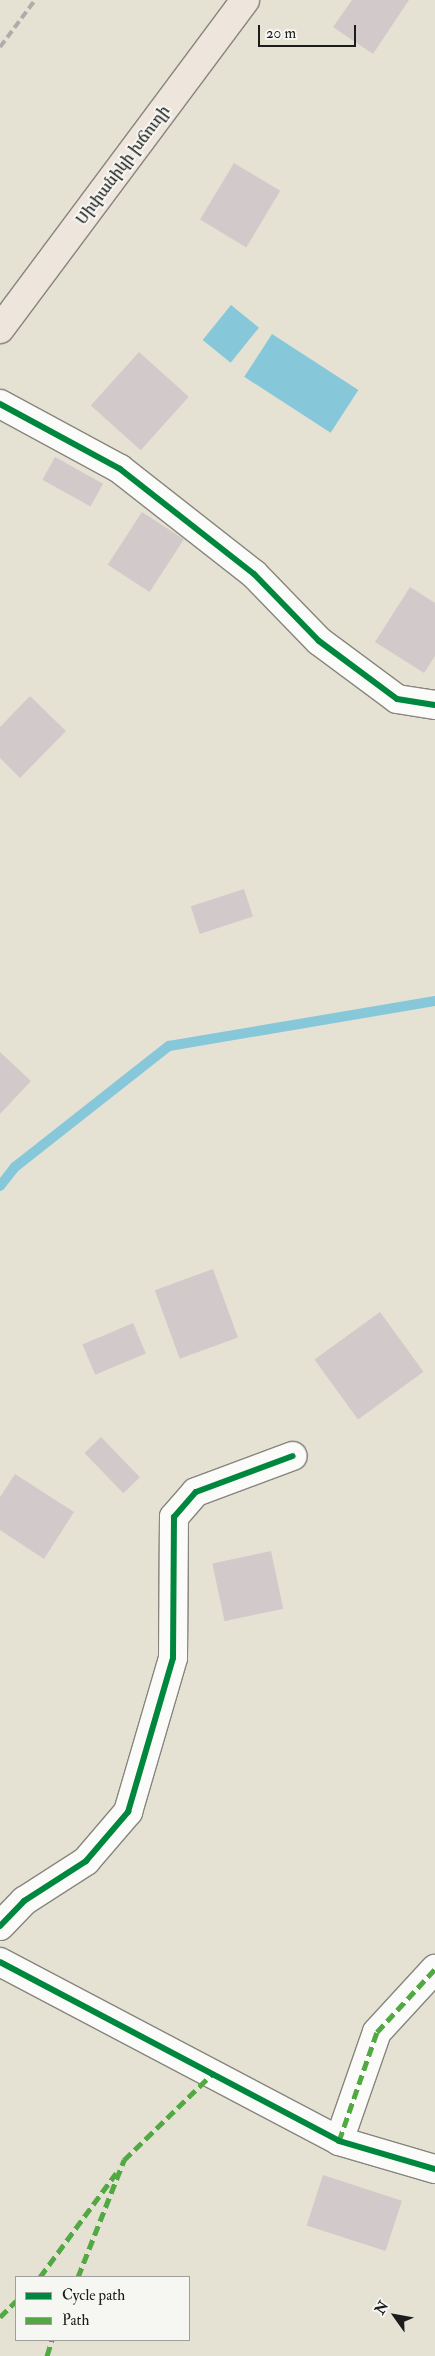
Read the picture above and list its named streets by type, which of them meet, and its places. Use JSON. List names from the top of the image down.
{
  "streets": {
    "main road": ["Սիփանիկի խճուղի"]
  },
  "legend": ["Cycle path", "Path"],
  "scale_bar": "20 m",
  "north": "top left"
}
